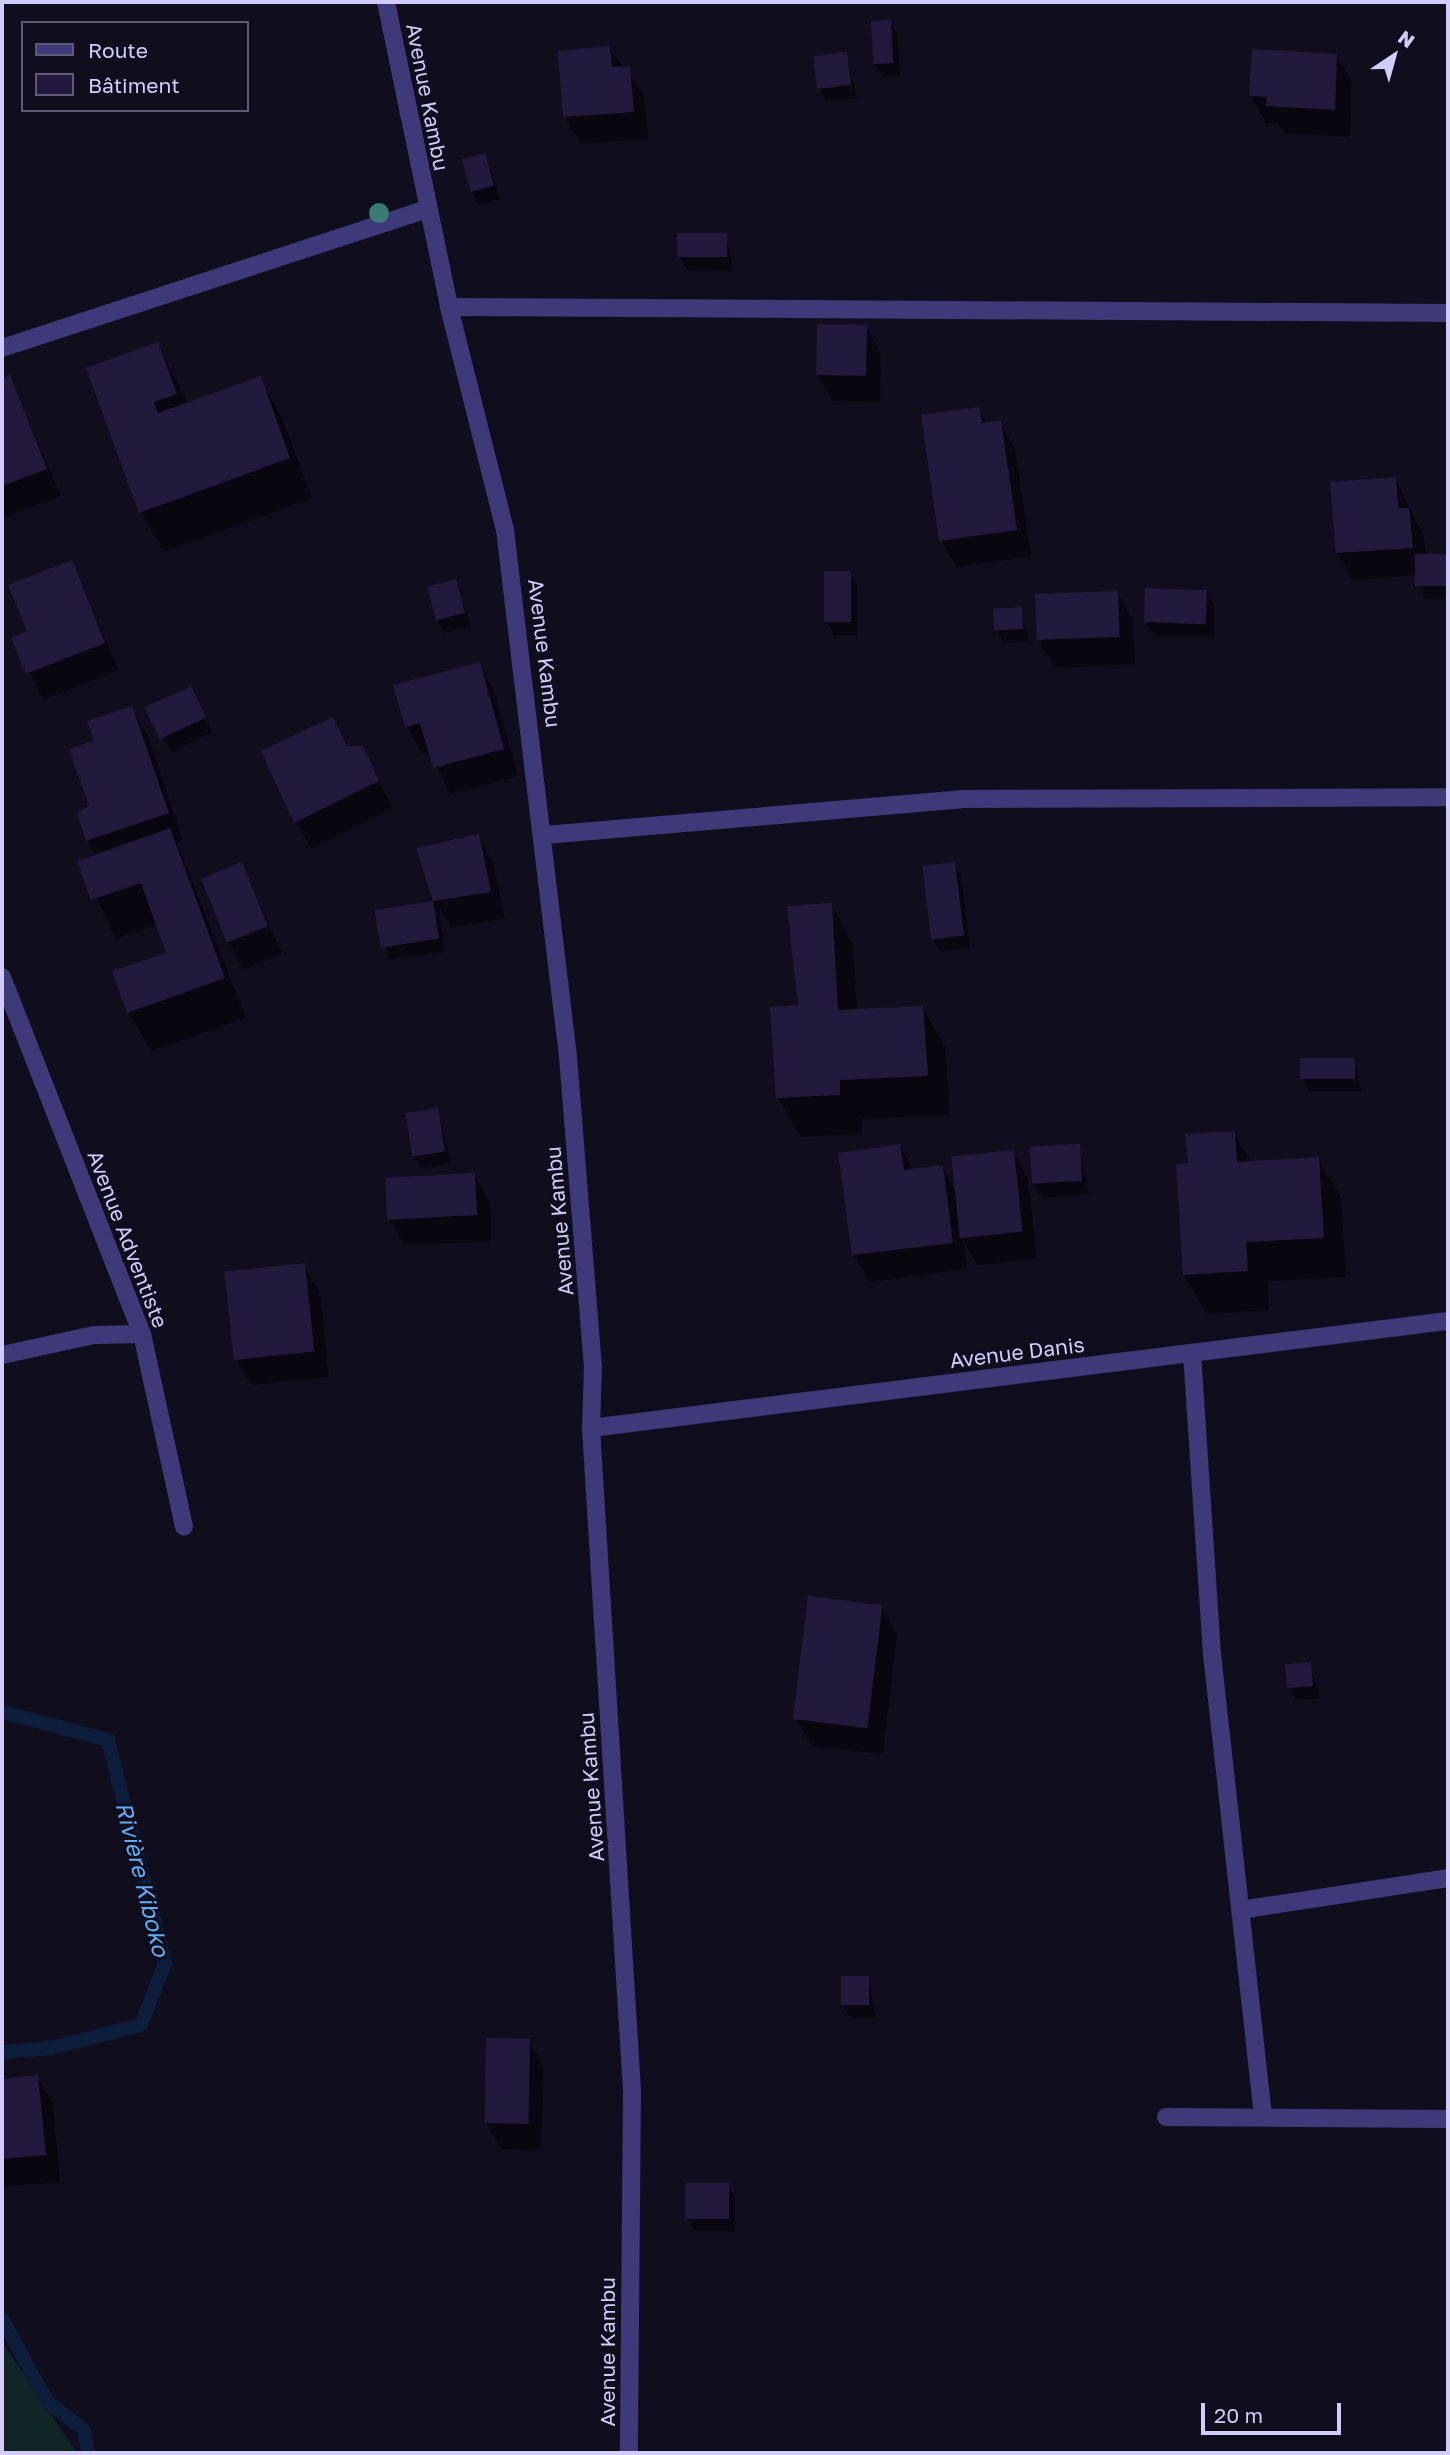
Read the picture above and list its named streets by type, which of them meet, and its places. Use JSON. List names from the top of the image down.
{
  "streets": {
    "street": ["Avenue Kambu", "Avenue Adventiste", "Avenue Danis"]
  },
  "crossings": [
    ["Avenue Kambu", "Avenue Danis"]
  ],
  "water": ["Rivière Kiboko"],
  "legend": ["Route", "Bâtiment"],
  "scale_bar": "20 m",
  "north": "top right"
}
